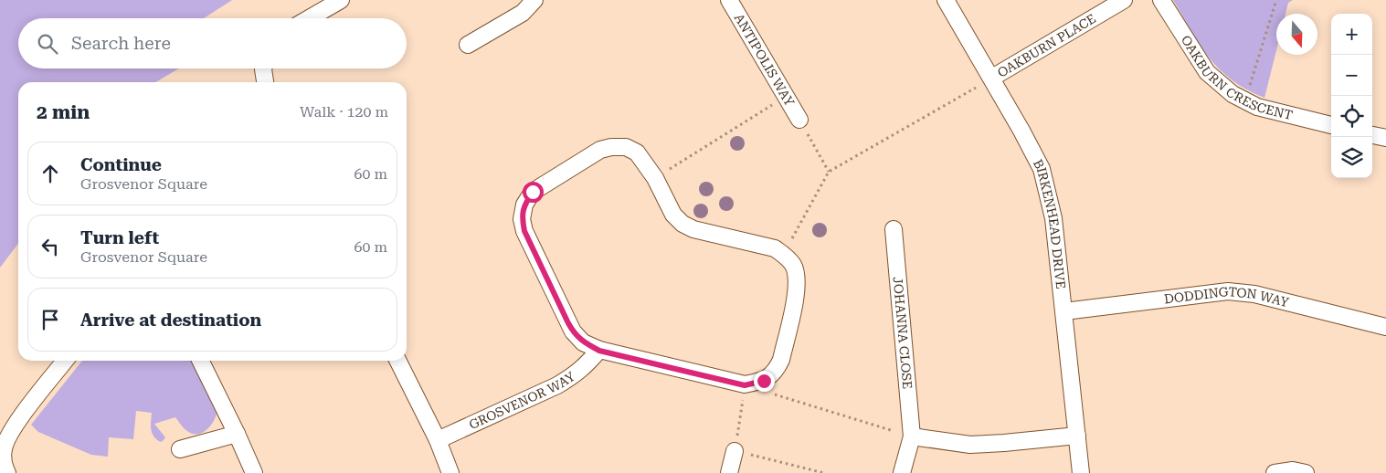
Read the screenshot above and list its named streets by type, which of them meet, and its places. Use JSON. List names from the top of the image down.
{
  "streets": {
    "street": [
      "OAKBURN PLACE",
      "ANTIPOLIS WAY",
      "OAKBURN CRESCENT",
      "BIRKENHEAD DRIVE",
      "DODDINGTON WAY",
      "JOHANNA CLOSE",
      "GROSVENOR WAY"
    ]
  },
  "crossings": [
    ["OAKBURN PLACE", "BIRKENHEAD DRIVE"],
    ["BIRKENHEAD DRIVE", "DODDINGTON WAY"]
  ],
  "north": "bottom",
  "page": {
    "map_buttons": ["+", "−"],
    "search": "Search here",
    "heading": ["2 min", "Walk · 120 m"],
    "list": [
      ["Continue", "Grosvenor Square", "60 m"],
      ["Turn left", "Grosvenor Square", "60 m"],
      "Arrive at destination"
    ]
  }
}
